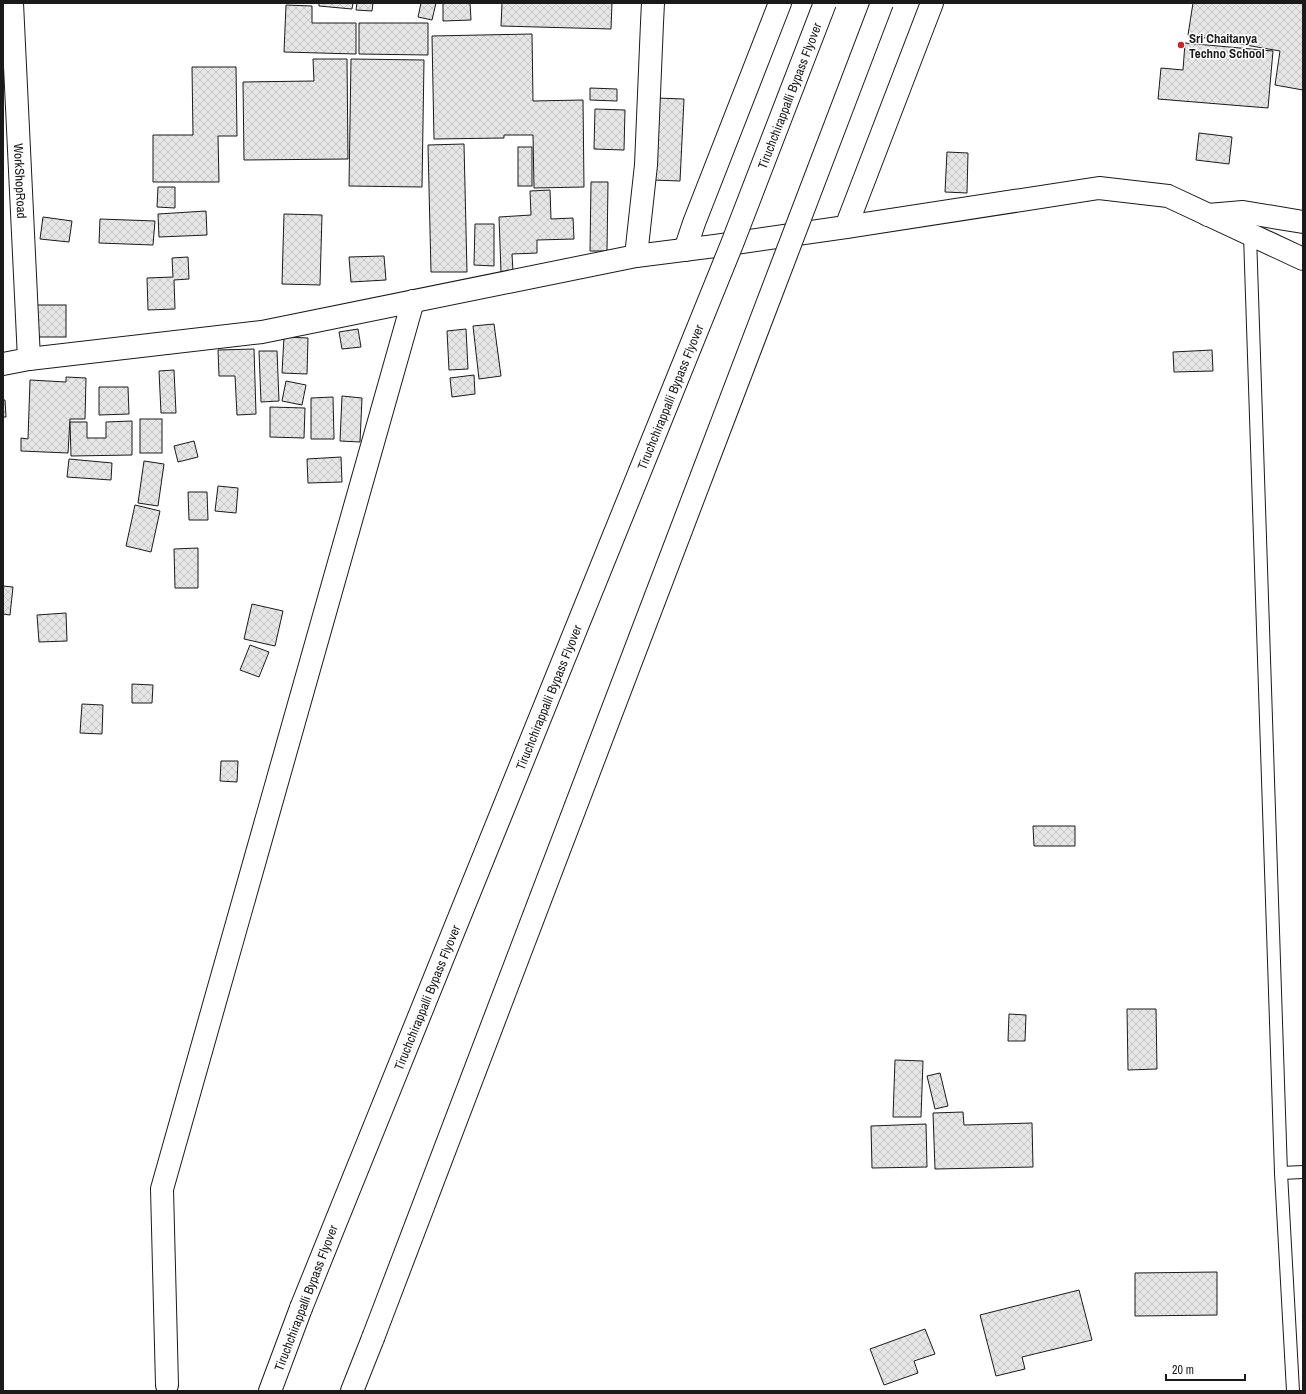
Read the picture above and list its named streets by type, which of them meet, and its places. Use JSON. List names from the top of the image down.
{
  "streets": {
    "main road": ["Tiruchchirappalli Bypass Flyover", "WorkShopRoad"]
  },
  "places": ["Sri Chaitanya Techno School"],
  "scale_bar": "20 m"
}
